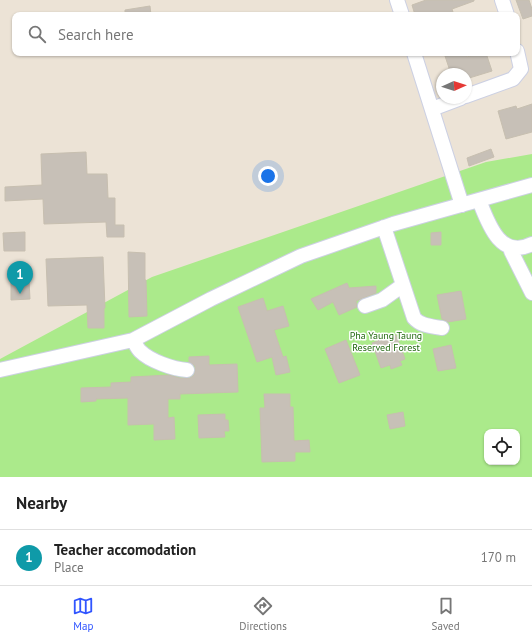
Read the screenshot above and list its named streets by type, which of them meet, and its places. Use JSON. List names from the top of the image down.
{
  "parks": ["Pha Yaung Taung Reserved Forest"],
  "north": "right",
  "page": {
    "search": "Search here",
    "pins": "1",
    "heading": "Nearby",
    "list": [
      {
        "mark": "1",
        "name": "Teacher accomodation",
        "note": "Place",
        "value": "170 m"
      }
    ],
    "nav": ["Map", "Directions", "Saved"]
  }
}
